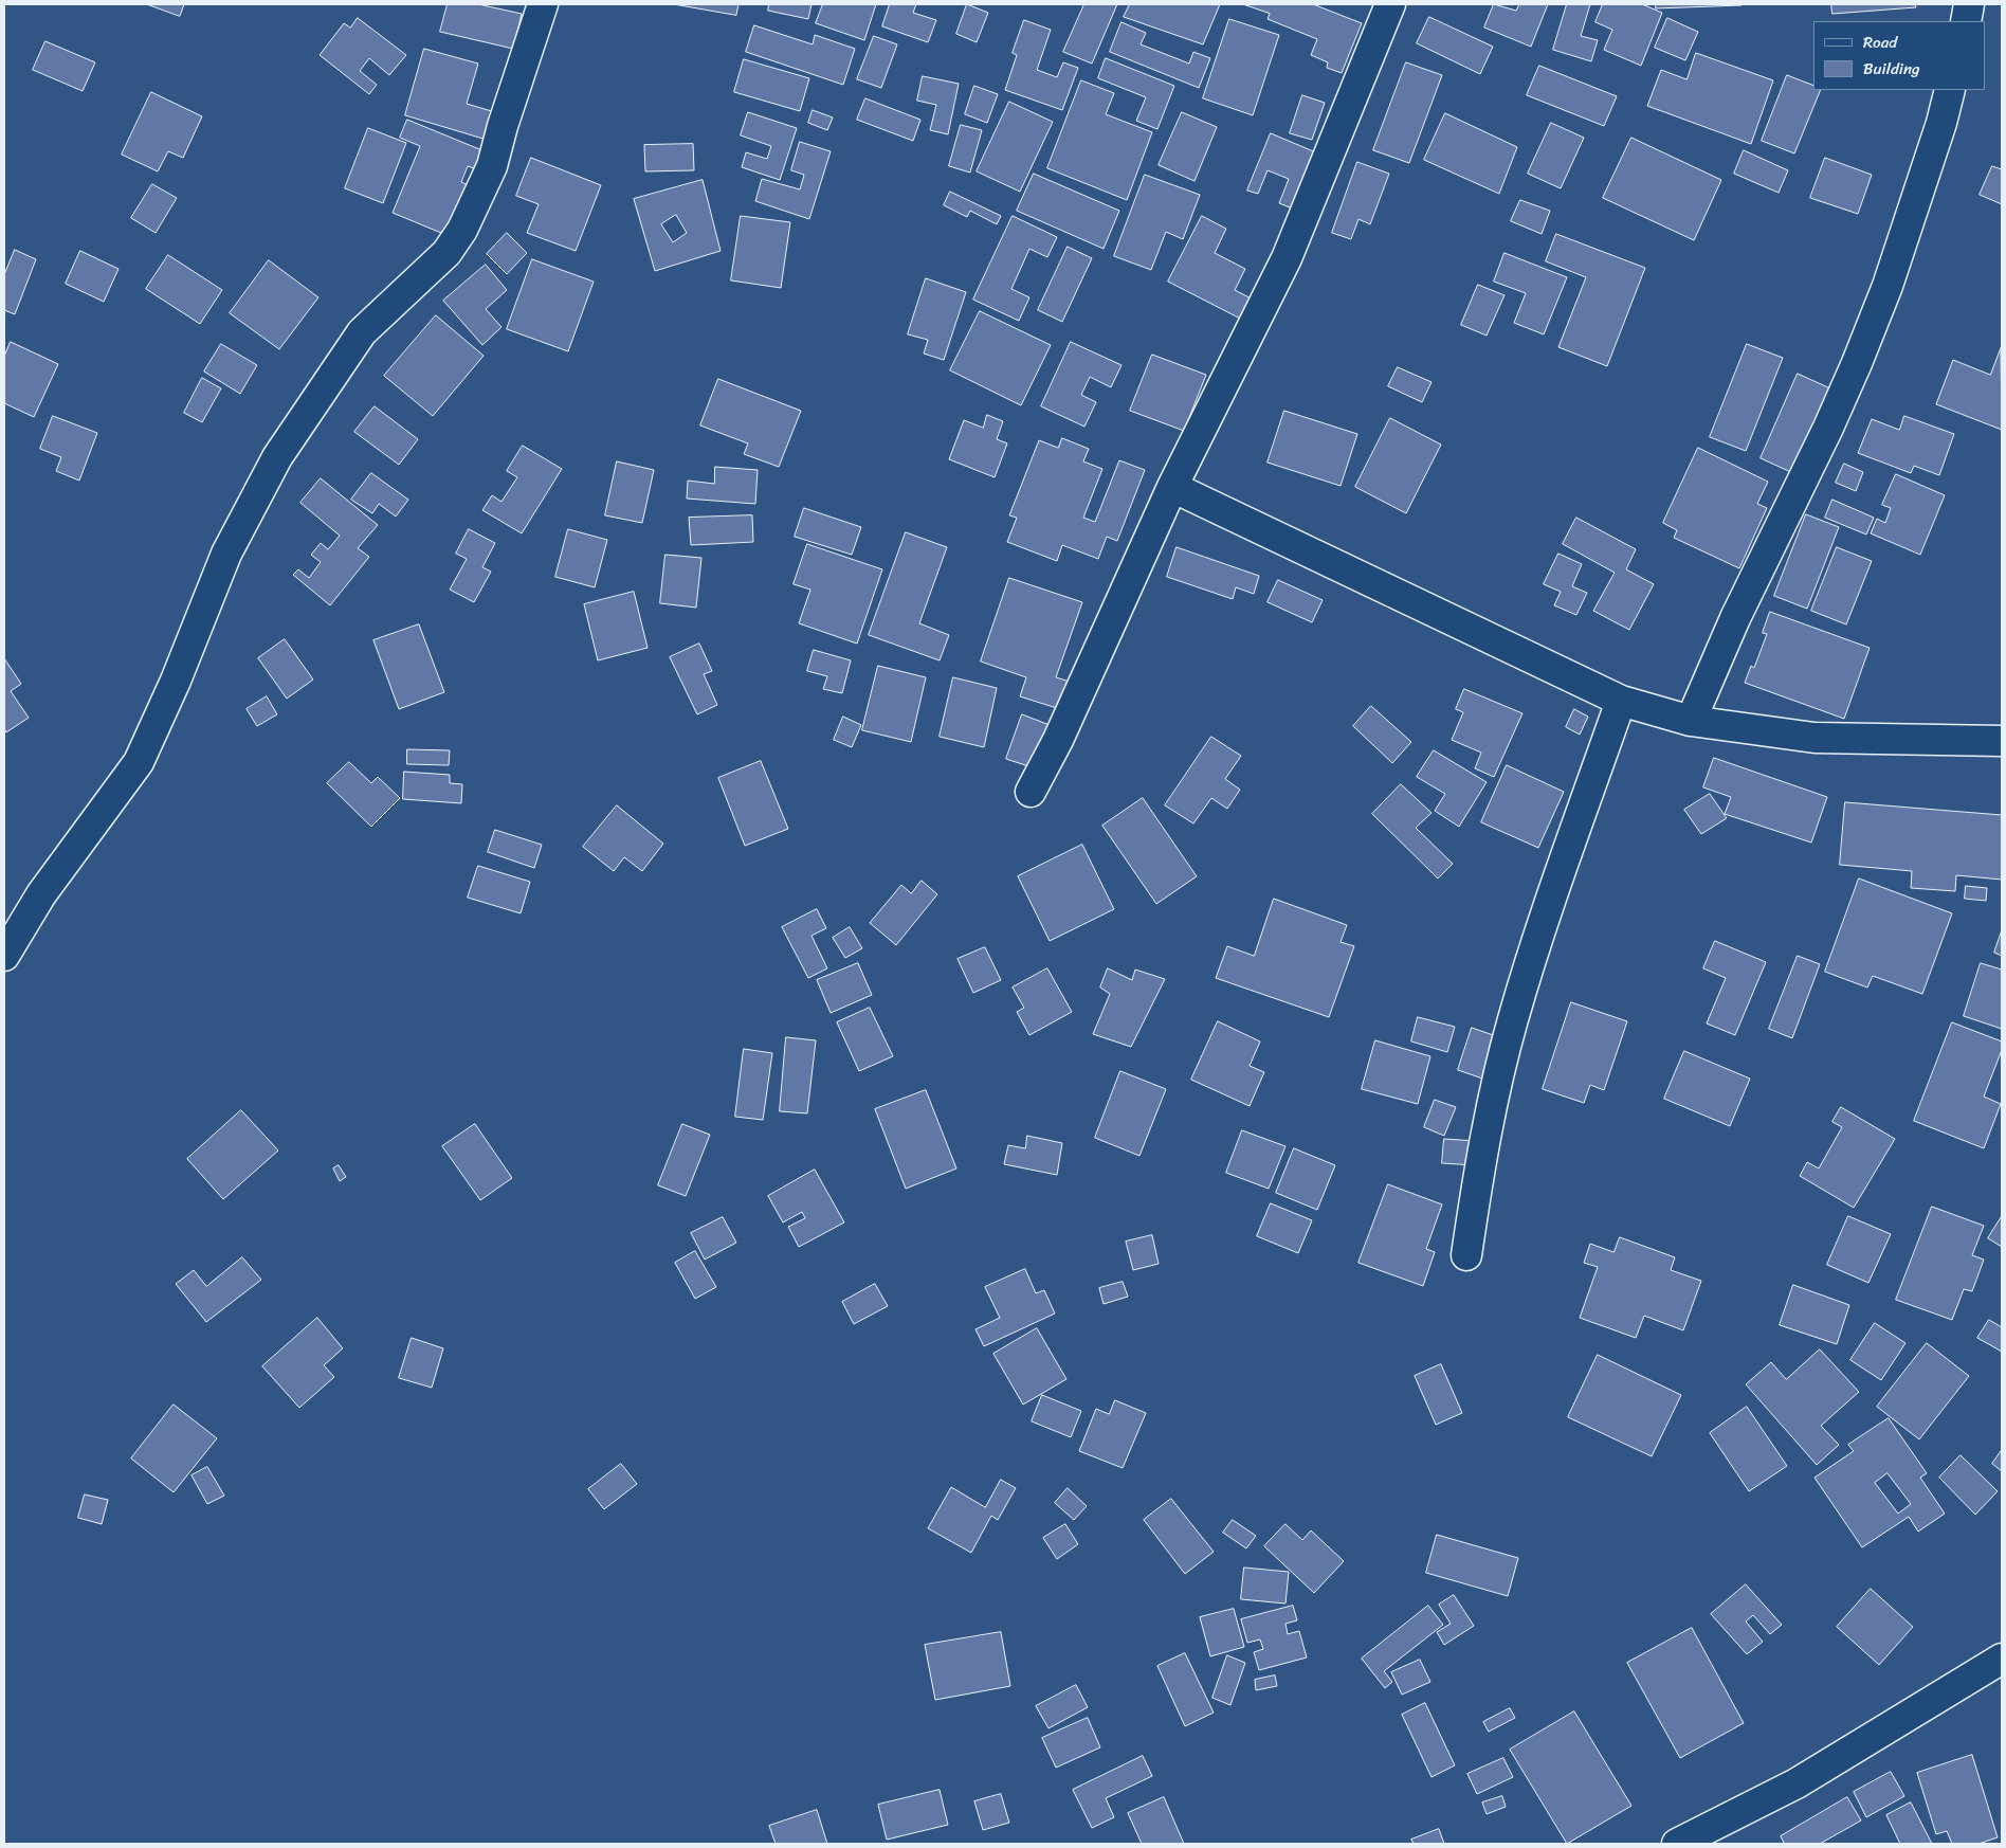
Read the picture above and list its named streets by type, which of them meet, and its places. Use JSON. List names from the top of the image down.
{
  "legend": ["Road", "Building"]
}
